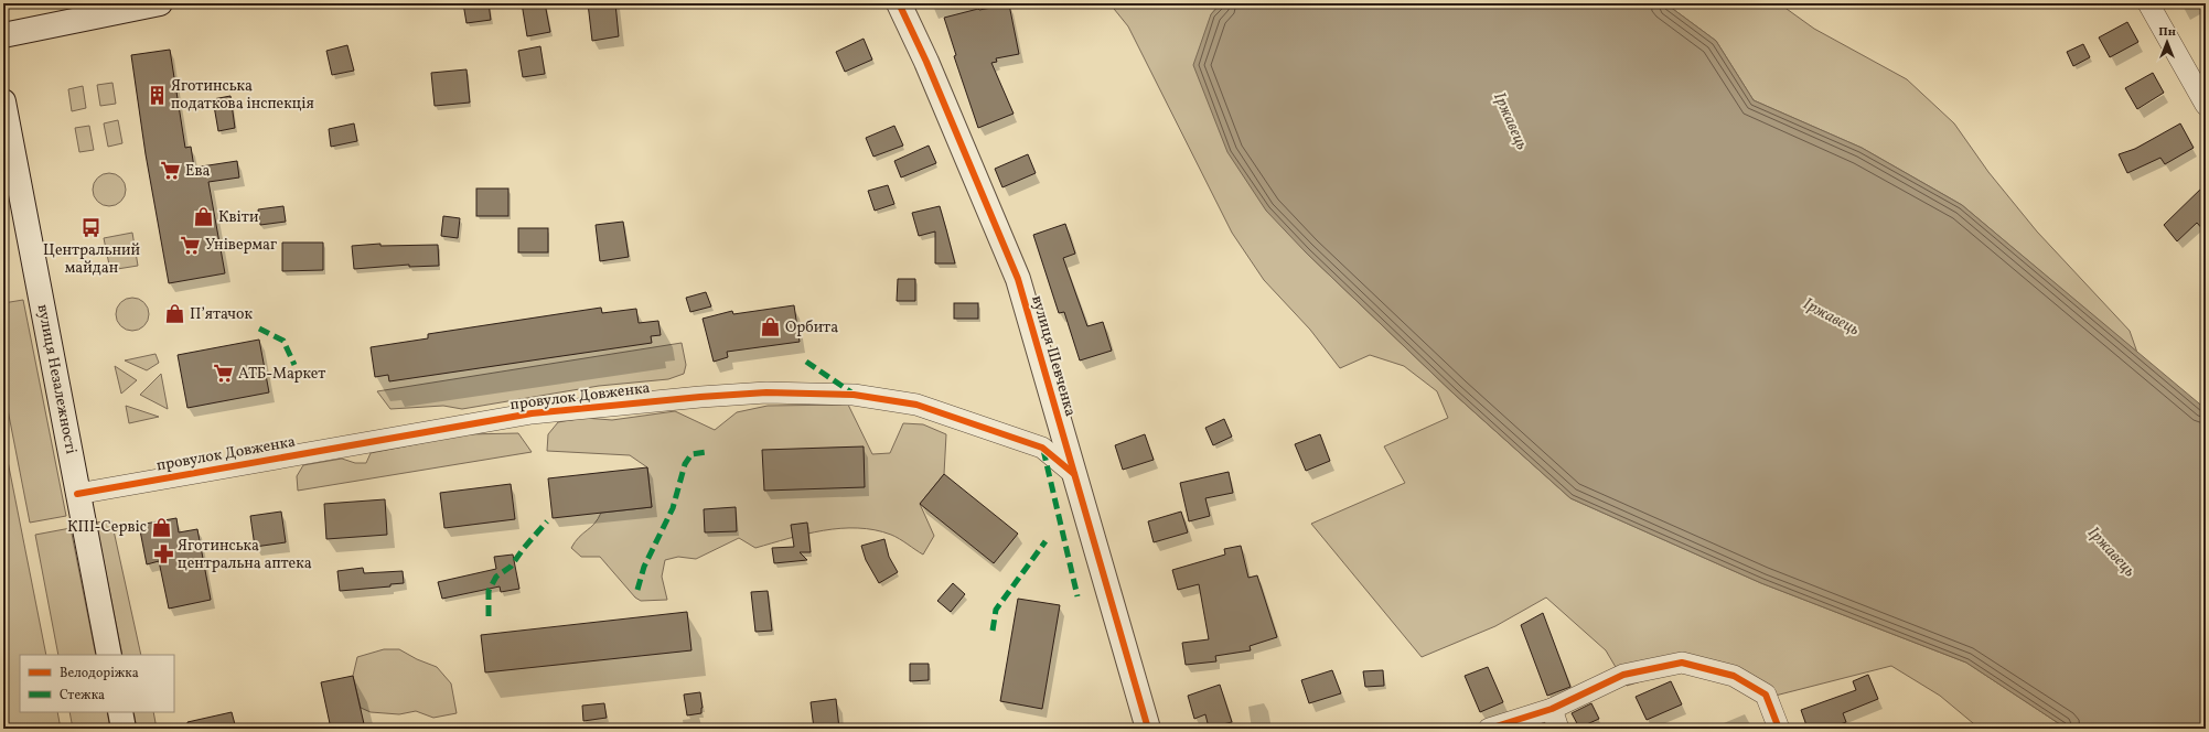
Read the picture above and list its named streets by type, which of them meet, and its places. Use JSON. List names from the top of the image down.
{
  "streets": {
    "street": ["вулиця Шевченка", "вулиця Незалежності", "провулок Довженка"]
  },
  "crossings": [
    ["вулиця Шевченка", "провулок Довженка"],
    ["вулиця Незалежності", "провулок Довженка"]
  ],
  "water": ["Іржавець"],
  "places": {
    "building": ["Яготинська податкова інспекція"],
    "supermarket": ["Ева", "Універмаг", "АТБ-Маркет"],
    "shop": [
      "Квіти",
      "П’ятачок",
      "Орбита",
      "КПІ-Сервіс"
    ],
    "bus stop": ["Центральний майдан"],
    "pharmacy": ["Яготинська центральна аптека"]
  },
  "legend": ["Велодоріжка", "Стежка"],
  "north": "top"
}
